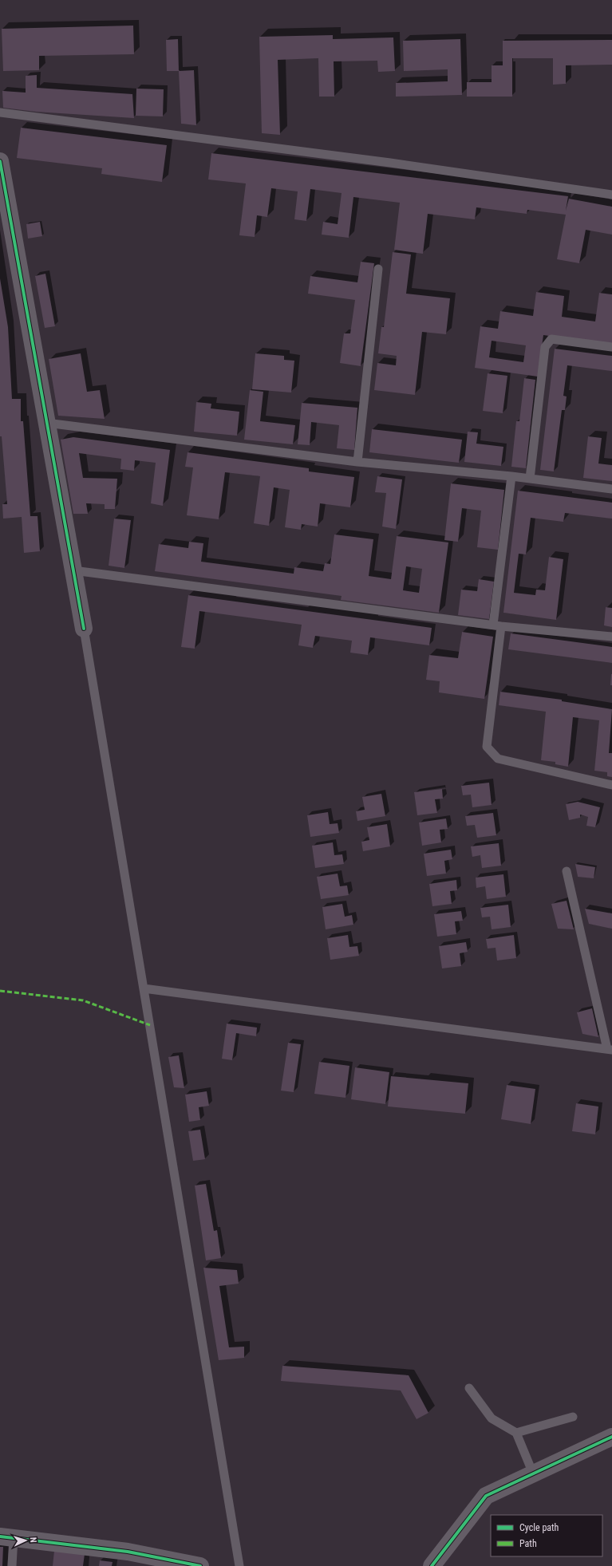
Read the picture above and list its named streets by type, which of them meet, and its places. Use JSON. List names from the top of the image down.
{
  "legend": ["Cycle path", "Path"],
  "north": "right"
}
